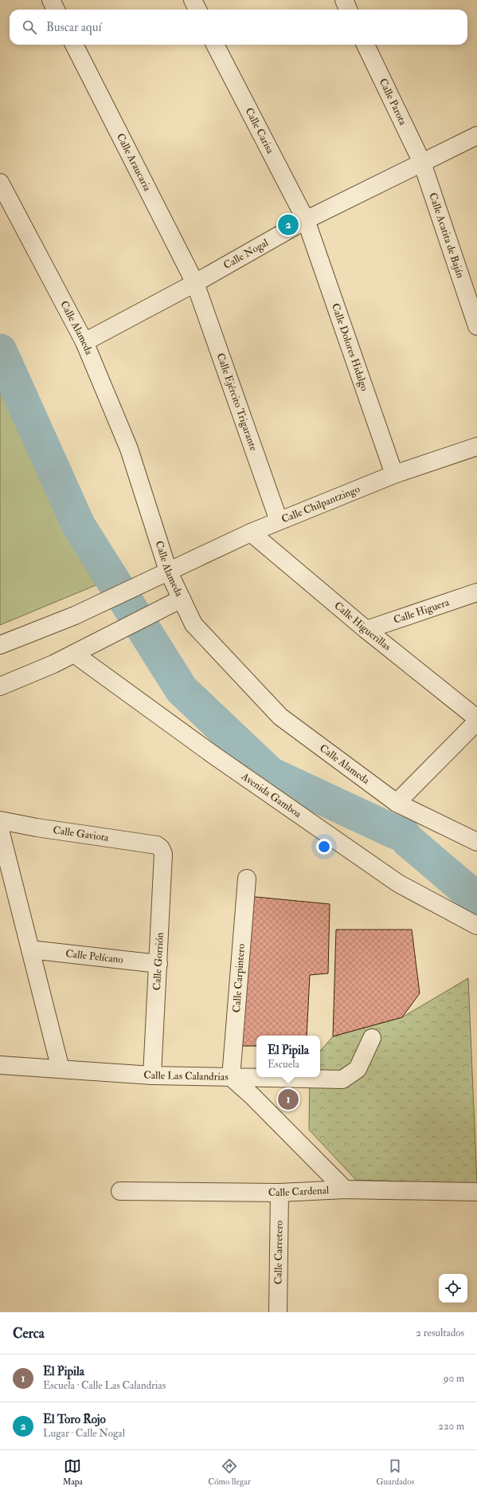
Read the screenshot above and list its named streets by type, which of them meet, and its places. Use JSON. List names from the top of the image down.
{
  "streets": {
    "street": [
      "Calle Parota",
      "Calle Carisa",
      "Calle Araucaria",
      "Calle Acatita de Baján",
      "Calle Nogal",
      "Calle Alameda",
      "Calle Dolores Hidalgo",
      "Calle Ejército Trigarante",
      "Calle Chilpantzingo",
      "Calle Higuera",
      "Calle Higuerillas",
      "Avenida Gamboa",
      "Calle Gaviota",
      "Calle Pelícano",
      "Calle Gorrión",
      "Calle Carpintero",
      "Calle Las Calandrias",
      "Calle Cardenal",
      "Calle Carretero"
    ]
  },
  "crossings": [
    ["Calle Parota", "Calle Acatita de Baján"],
    ["Calle Parota", "Calle Nogal"],
    ["Calle Carisa", "Calle Nogal"],
    ["Calle Carisa", "Calle Dolores Hidalgo"],
    ["Calle Araucaria", "Calle Nogal"],
    ["Calle Araucaria", "Calle Ejército Trigarante"],
    ["Calle Acatita de Baján", "Calle Nogal"],
    ["Calle Nogal", "Calle Alameda"],
    ["Calle Nogal", "Calle Dolores Hidalgo"],
    ["Calle Nogal", "Calle Ejército Trigarante"],
    ["Calle Alameda", "Calle Chilpantzingo"],
    ["Calle Dolores Hidalgo", "Calle Chilpantzingo"],
    ["Calle Ejército Trigarante", "Calle Chilpantzingo"],
    ["Calle Chilpantzingo", "Calle Higuerillas"],
    ["Calle Higuera", "Calle Higuerillas"],
    ["Calle Gaviota", "Calle Gorrión"],
    ["Calle Pelícano", "Calle Gorrión"],
    ["Calle Gorrión", "Calle Las Calandrias"],
    ["Calle Carpintero", "Calle Las Calandrias"],
    ["Calle Las Calandrias", "Calle Cardenal"],
    ["Calle Cardenal", "Calle Carretero"]
  ],
  "page": {
    "search": "Buscar aquí",
    "pins": ["2", "1"],
    "popup": ["El Pipila", "Escuela"],
    "heading": ["Cerca", "2 resultados"],
    "list": [
      {
        "mark": "1",
        "name": "El Pipila",
        "note": "Escuela · Calle Las Calandrias",
        "value": "90 m"
      },
      {
        "mark": "2",
        "name": "El Toro Rojo",
        "note": "Lugar · Calle Nogal",
        "value": "220 m"
      }
    ],
    "nav": ["Mapa", "Cómo llegar", "Guardados"]
  }
}
